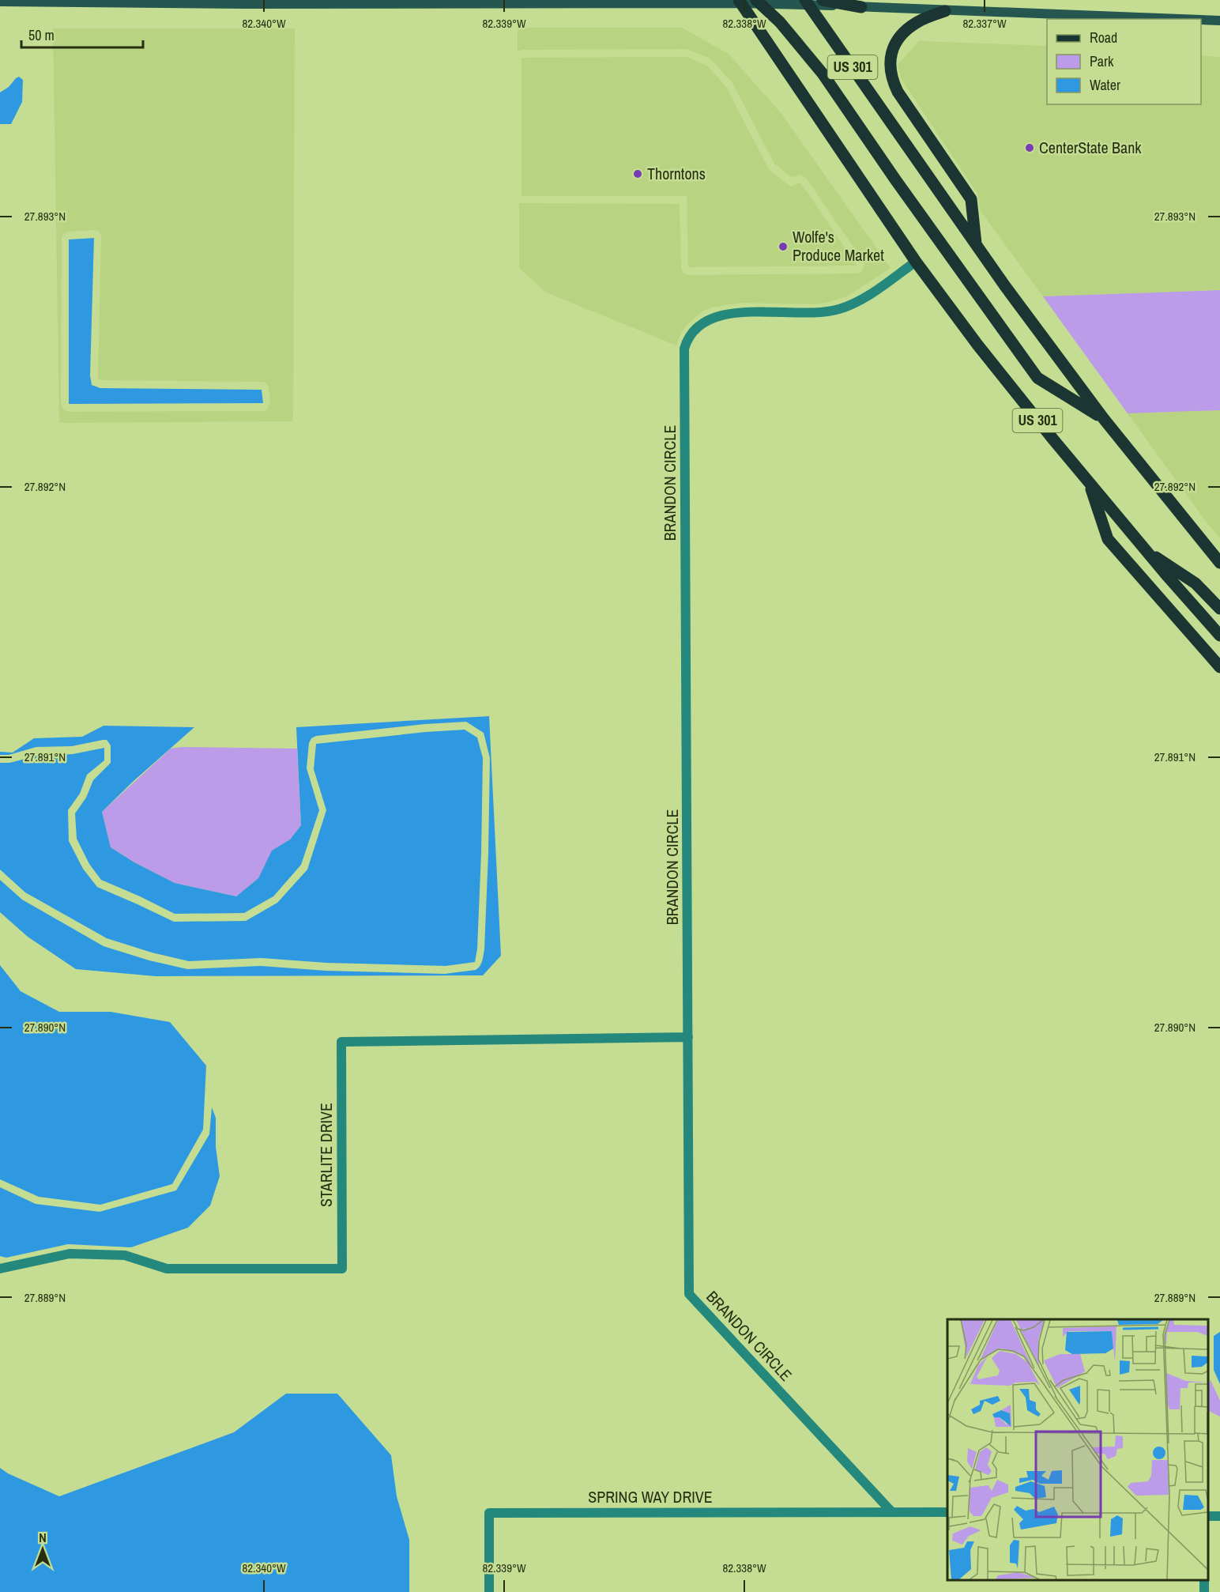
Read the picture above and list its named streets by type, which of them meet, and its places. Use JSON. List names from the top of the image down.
{
  "streets": {
    "main road": ["US 301"],
    "street": ["BRANDON CIRCLE", "STARLITE DRIVE", "SPRING WAY DRIVE"]
  },
  "crossings": [
    ["US 301", "BRANDON CIRCLE"],
    ["BRANDON CIRCLE", "STARLITE DRIVE"],
    ["BRANDON CIRCLE", "SPRING WAY DRIVE"]
  ],
  "places": ["CenterState Bank", "Thorntons", "Wolfe's Produce Market"],
  "legend": ["Road", "Park", "Water"],
  "scale_bar": "50 m",
  "north": "top",
  "coordinates": [
    "82.340°W",
    "82.339°W",
    "82.338°W",
    "82.337°W",
    "27.893°N",
    "27.892°N",
    "27.891°N",
    "27.890°N",
    "27.889°N"
  ]
}
